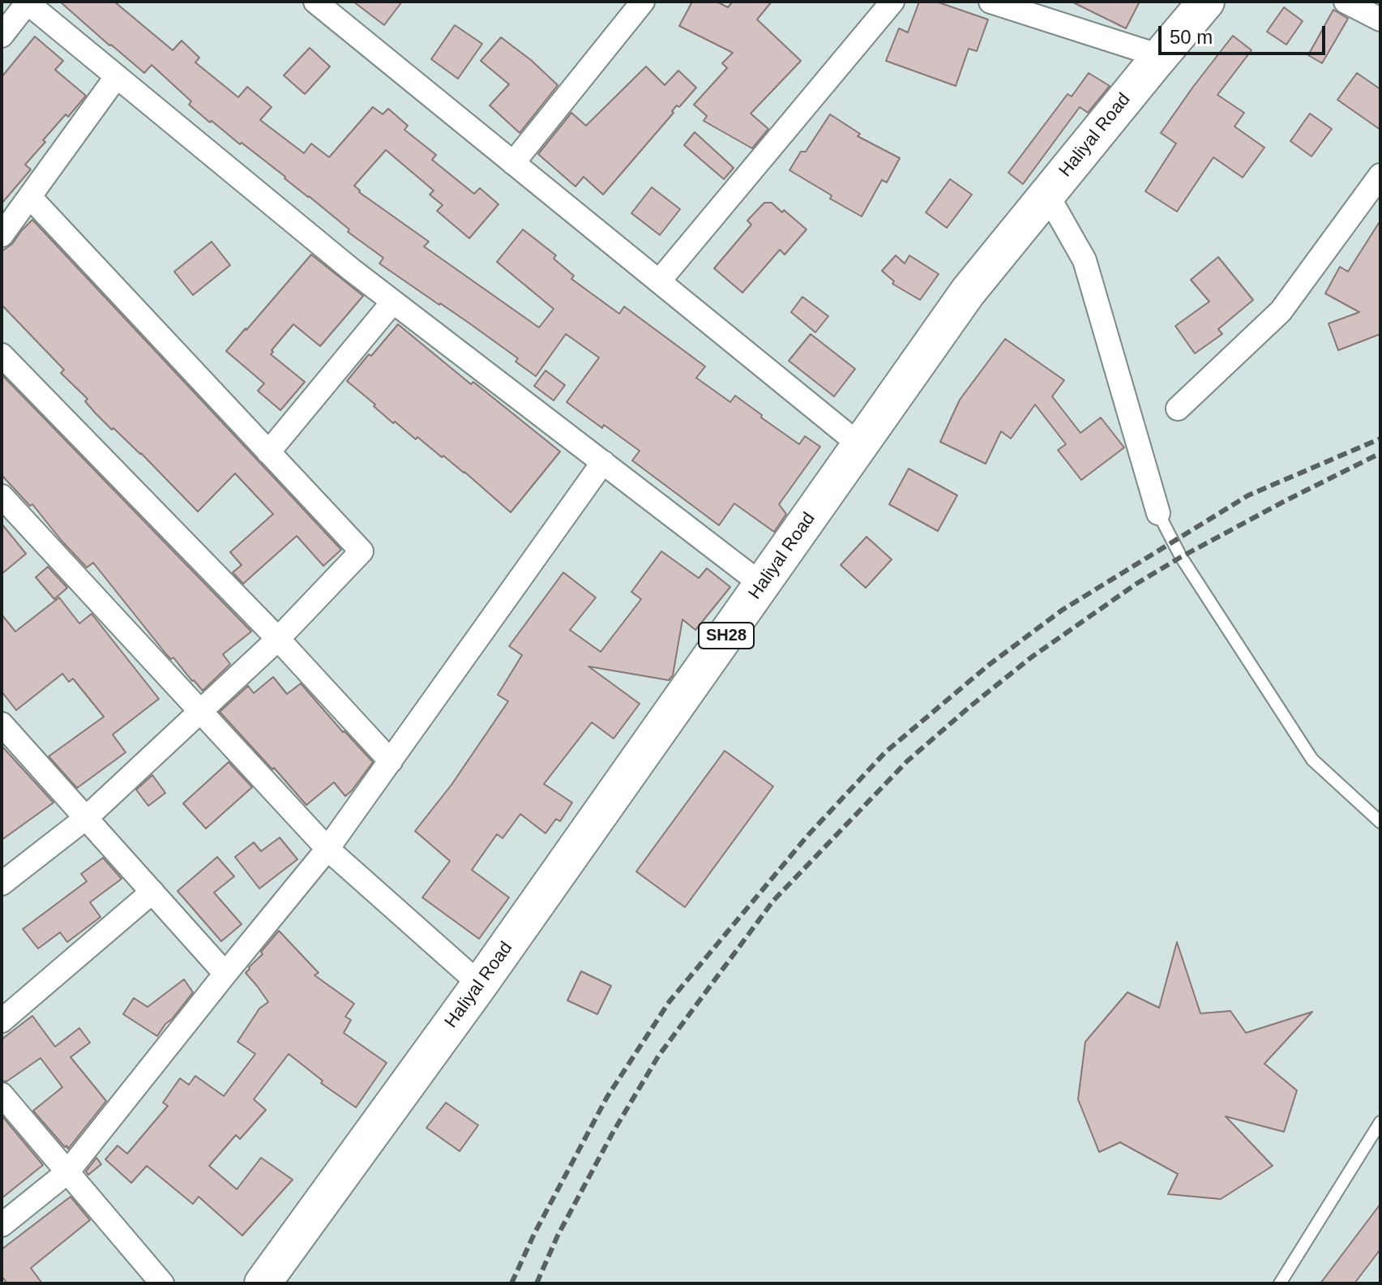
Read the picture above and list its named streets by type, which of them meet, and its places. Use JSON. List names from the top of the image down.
{
  "streets": {
    "main road": ["Haliyal Road", "SH28"]
  },
  "scale_bar": "50 m"
}
